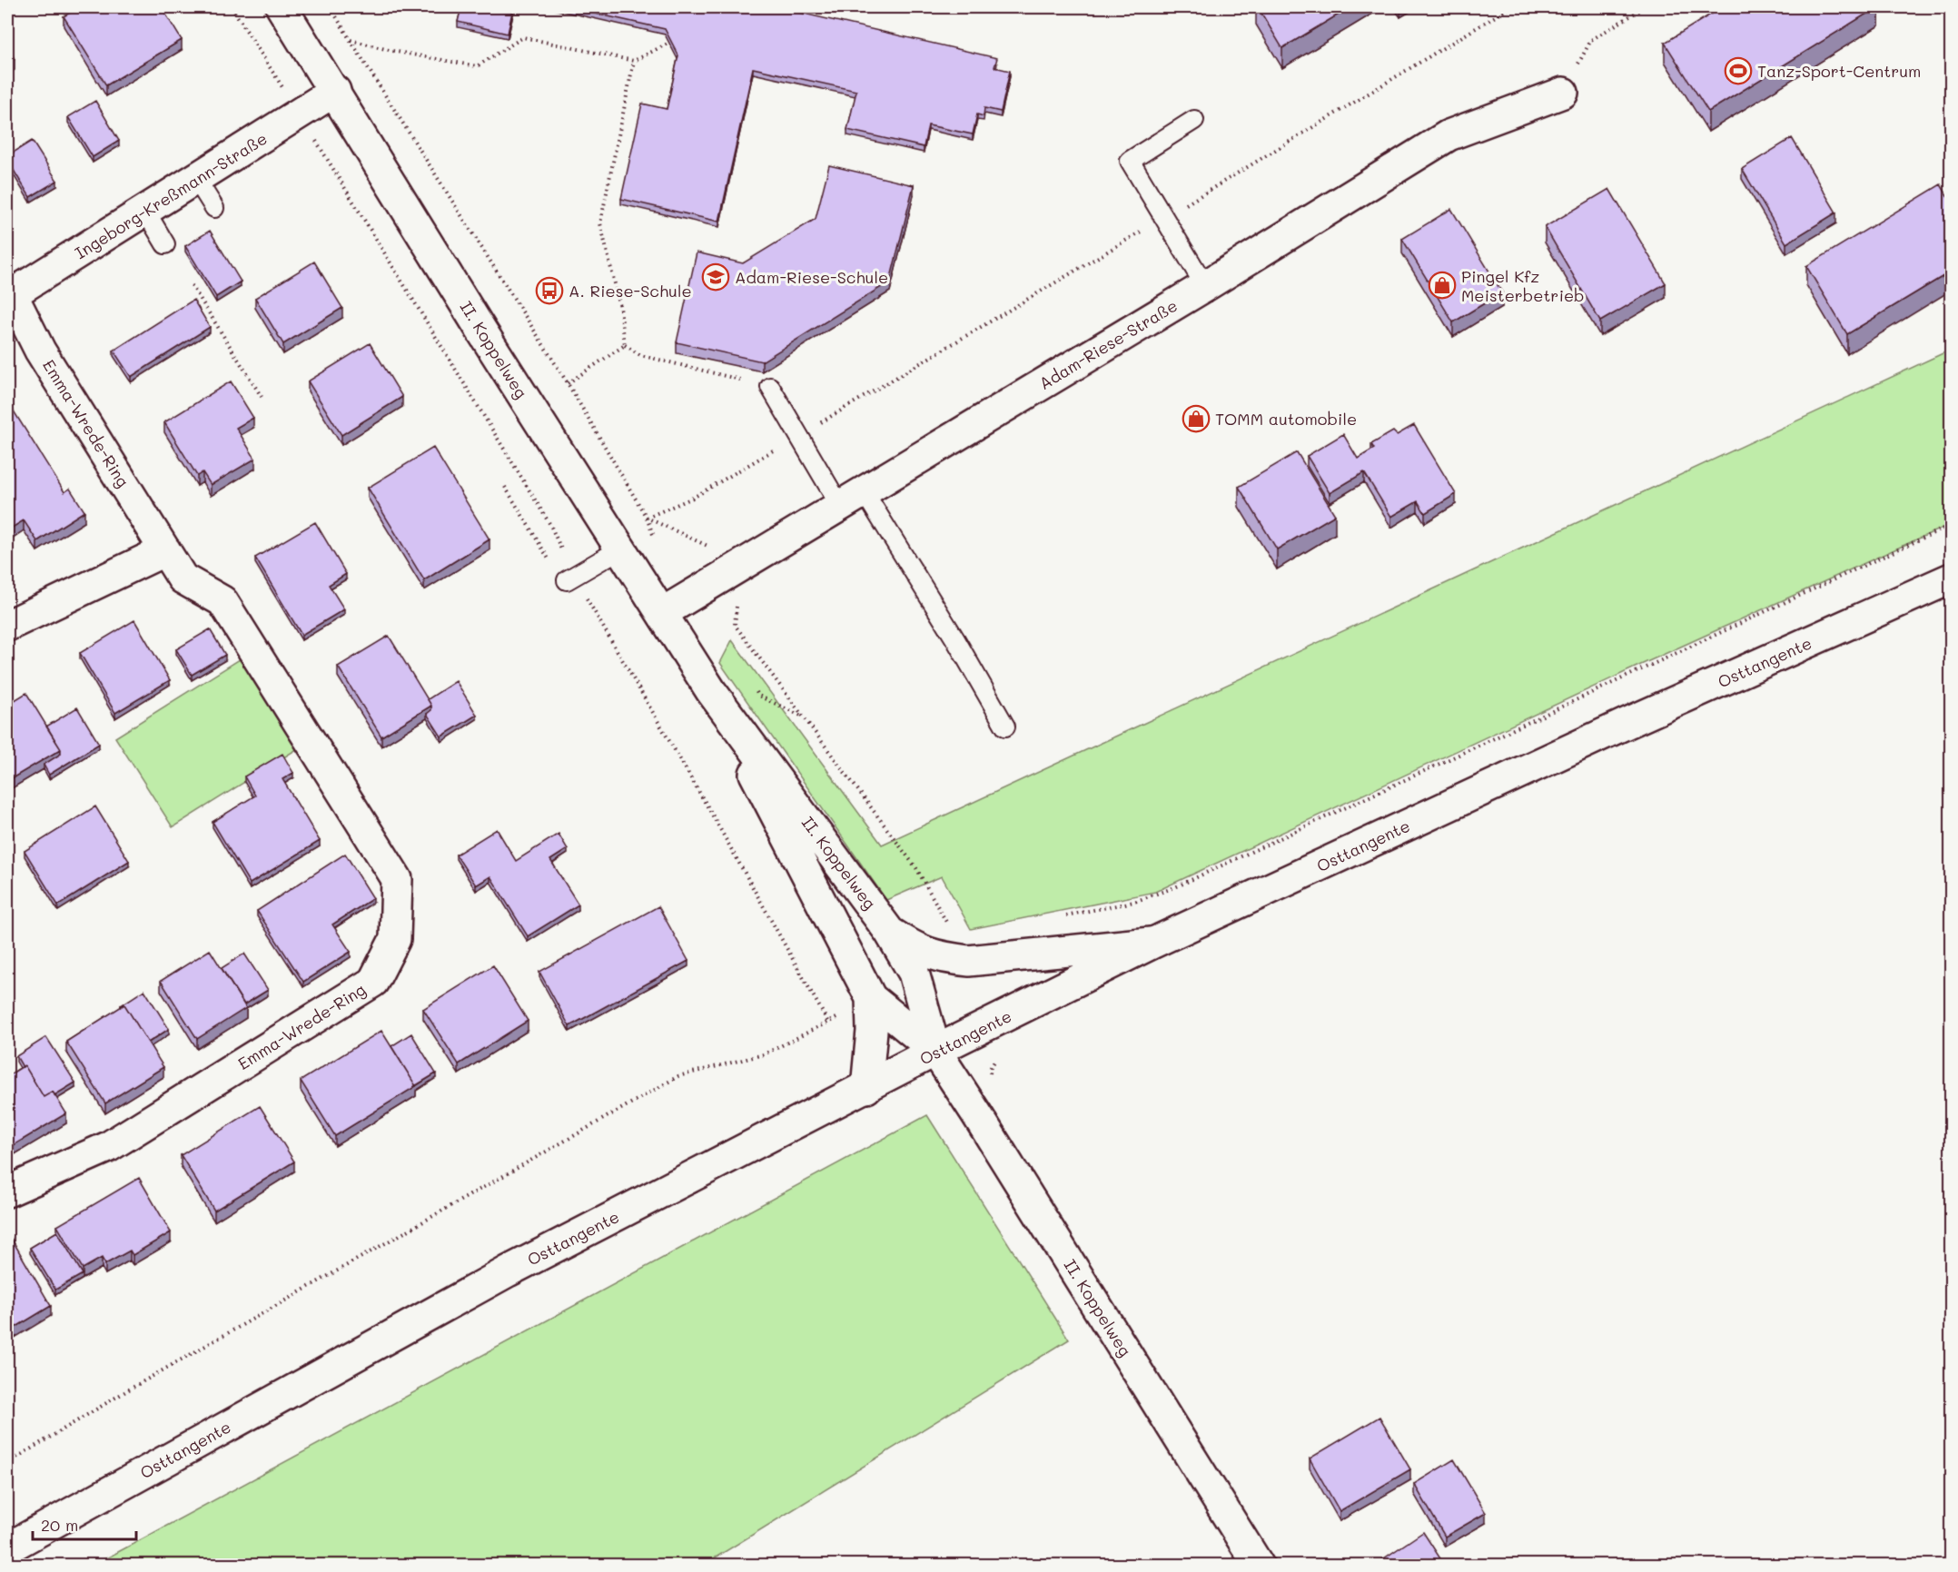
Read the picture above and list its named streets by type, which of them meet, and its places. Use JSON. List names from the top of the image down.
{
  "streets": {
    "street": [
      "Ingeborg-Kreßmann-Straße",
      "Adam-Riese-Straße",
      "II. Koppelweg",
      "Emma-Wrede-Ring",
      "Osttangente"
    ]
  },
  "crossings": [
    ["Ingeborg-Kreßmann-Straße", "II. Koppelweg"],
    ["Ingeborg-Kreßmann-Straße", "Emma-Wrede-Ring"],
    ["Adam-Riese-Straße", "II. Koppelweg"],
    ["II. Koppelweg", "Osttangente"]
  ],
  "places": {
    "sports": ["Tanz-Sport-Centrum"],
    "school or university": ["Adam-Riese-Schule"],
    "shop": ["Pingel Kfz Meisterbetrieb", "TOMM automobile"],
    "bus stop": ["A. Riese-Schule"]
  },
  "scale_bar": "20 m"
}
